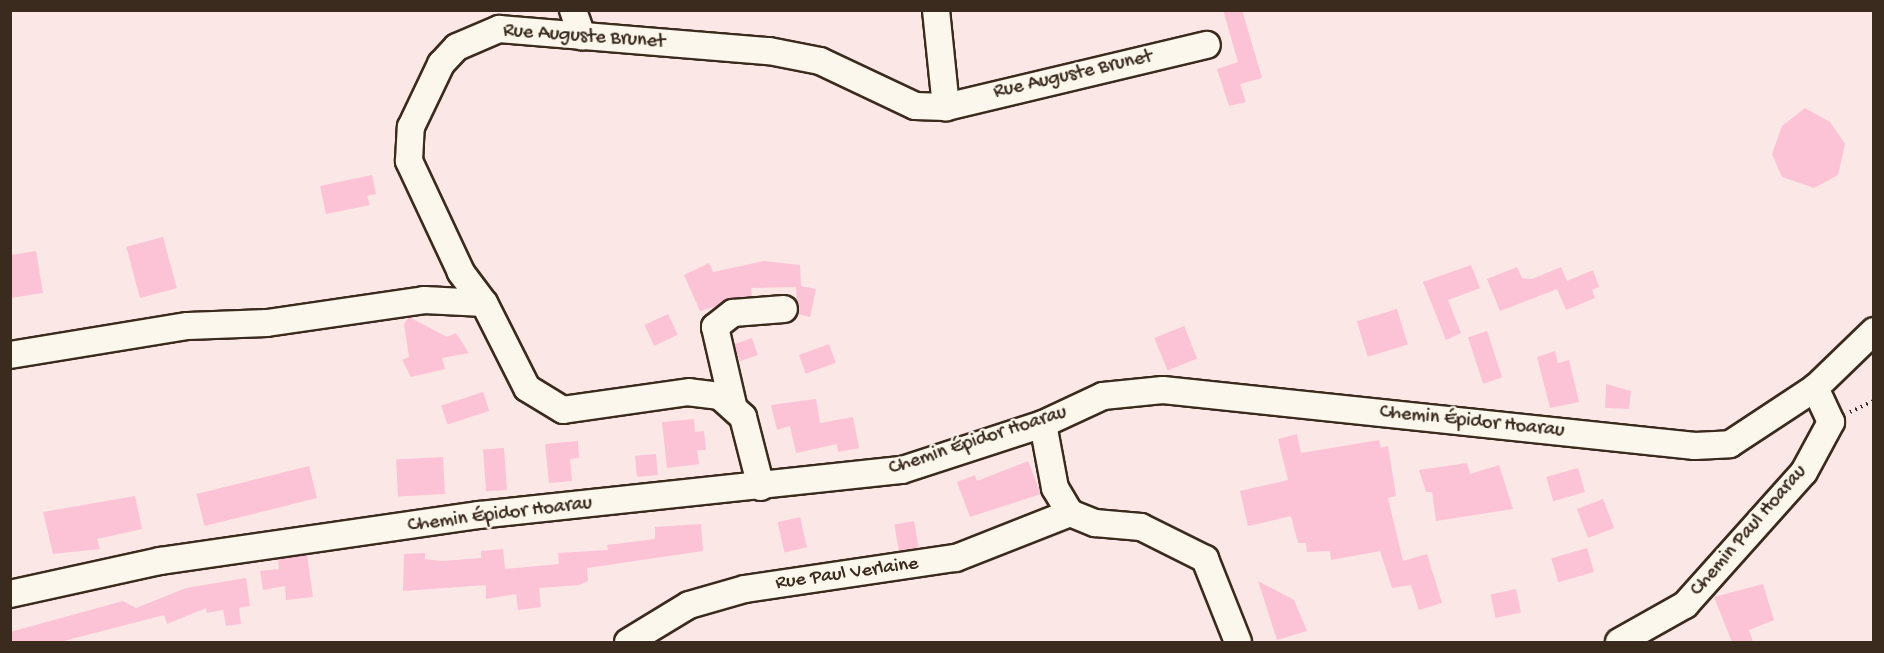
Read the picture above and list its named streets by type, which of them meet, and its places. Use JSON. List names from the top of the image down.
{
  "streets": {
    "street": [
      "Rue Auguste Brunet",
      "Chemin Épidor Hoarau",
      "Chemin Paul Hoarau",
      "Rue Paul Verlaine"
    ]
  },
  "crossings": [
    ["Chemin Épidor Hoarau", "Chemin Paul Hoarau"]
  ]
}
